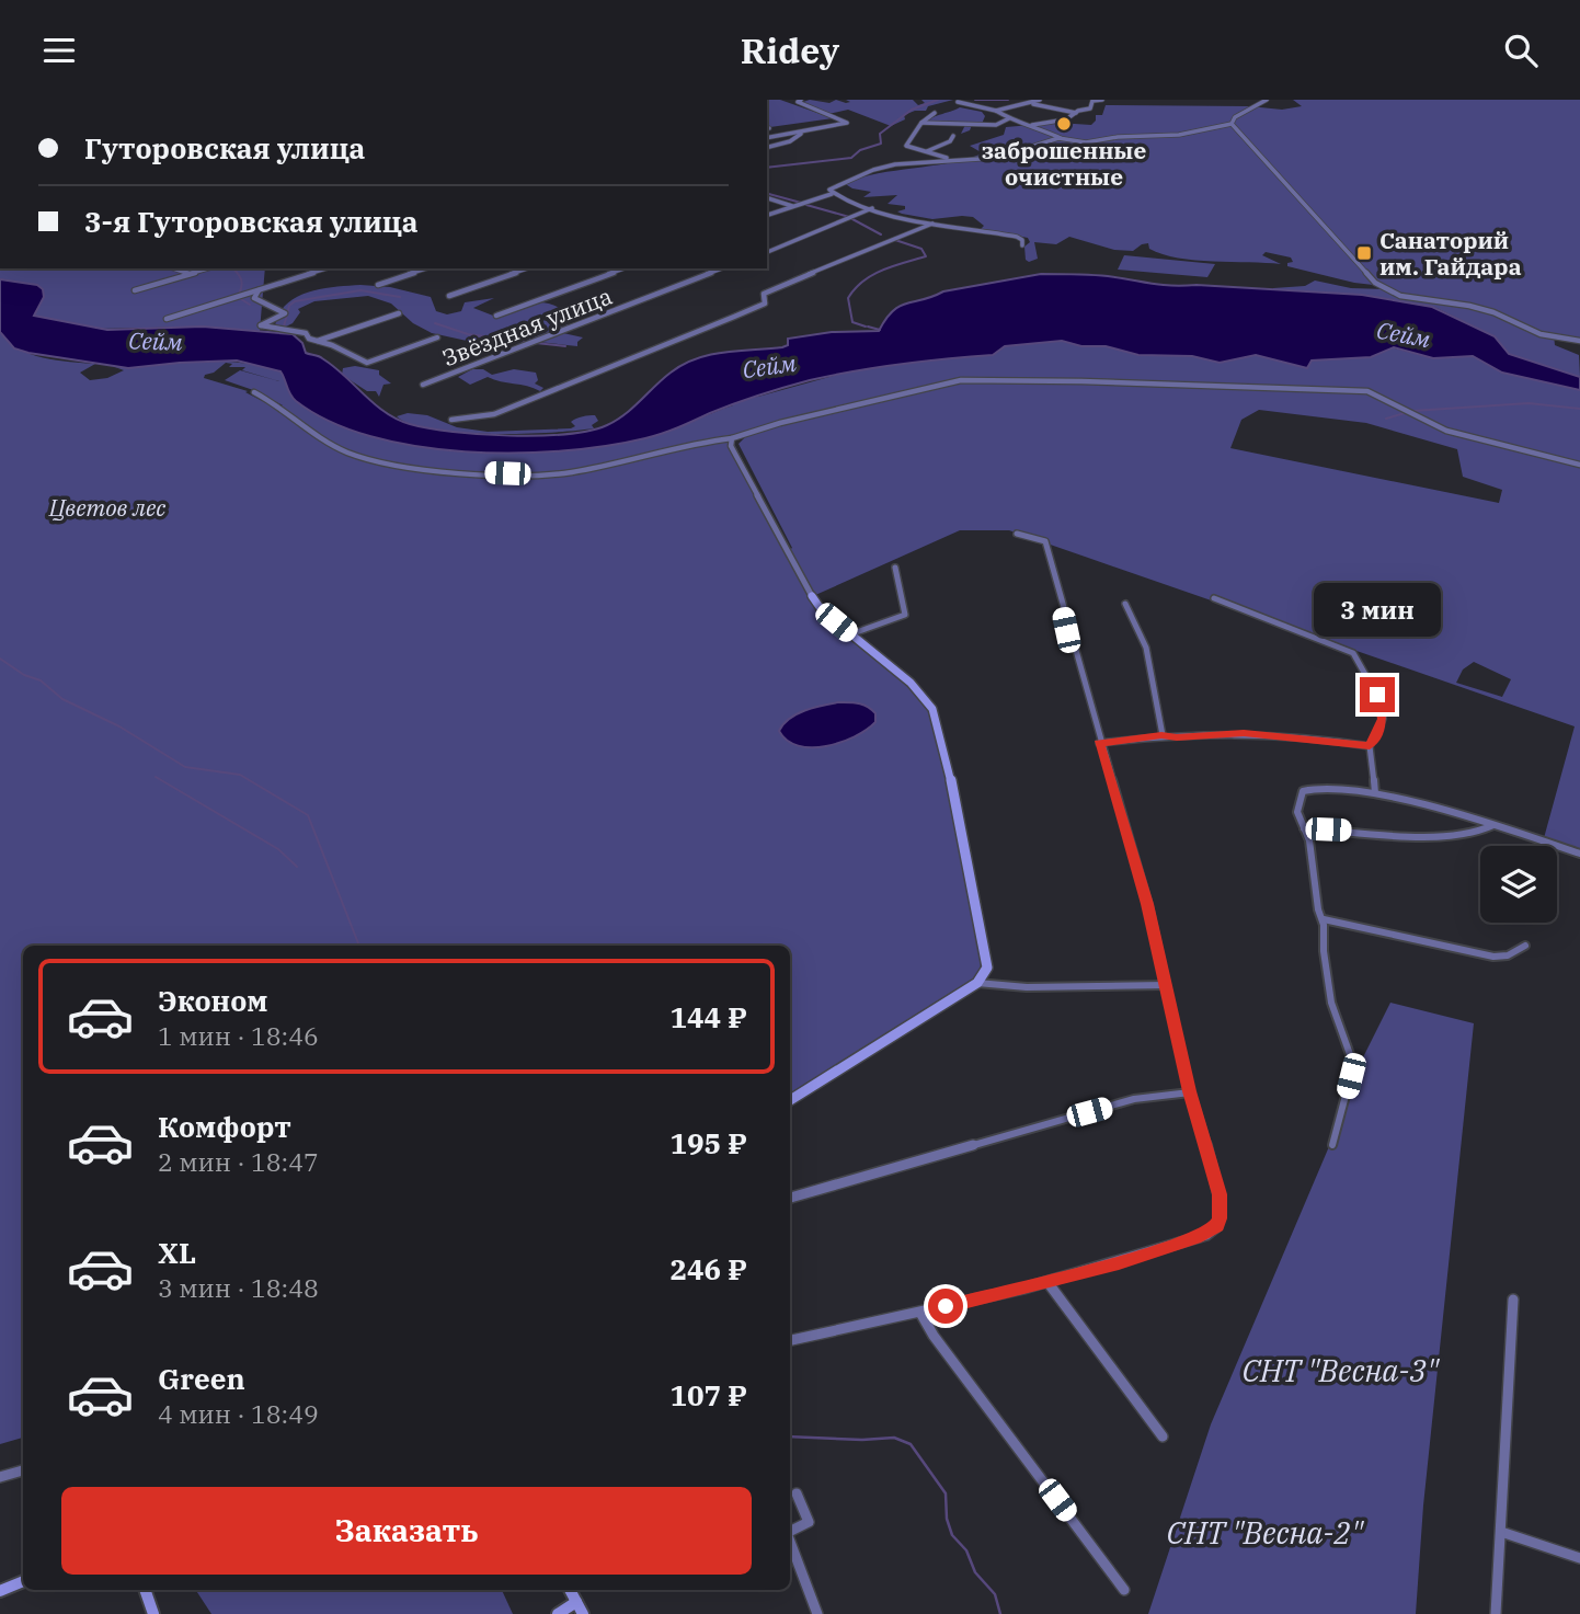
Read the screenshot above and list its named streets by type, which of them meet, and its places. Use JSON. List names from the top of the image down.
{
  "streets": {
    "street": ["Звёздная улица"]
  },
  "water": ["Сейм"],
  "parks": ["Цветов лес", "СНТ \"Весна-3\"", "СНТ \"Весна-2\""],
  "places": {
    "other": ["заброшенные очистные"],
    "transit": ["Санаторий им. Гайдара"]
  },
  "page": {
    "header": "Ridey",
    "banner": ["Гуторовская улица", "3-я Гуторовская улица"],
    "bubble": "3 мин",
    "list": [
      {
        "name": "Эконом",
        "note": "1 мин · 18:46",
        "value": "144 ₽"
      },
      {
        "name": "Комфорт",
        "note": "2 мин · 18:47",
        "value": "195 ₽"
      },
      {
        "name": "XL",
        "note": "3 мин · 18:48",
        "value": "246 ₽"
      },
      {
        "name": "Green",
        "note": "4 мин · 18:49",
        "value": "107 ₽"
      }
    ],
    "buttons": "Заказать"
  }
}
